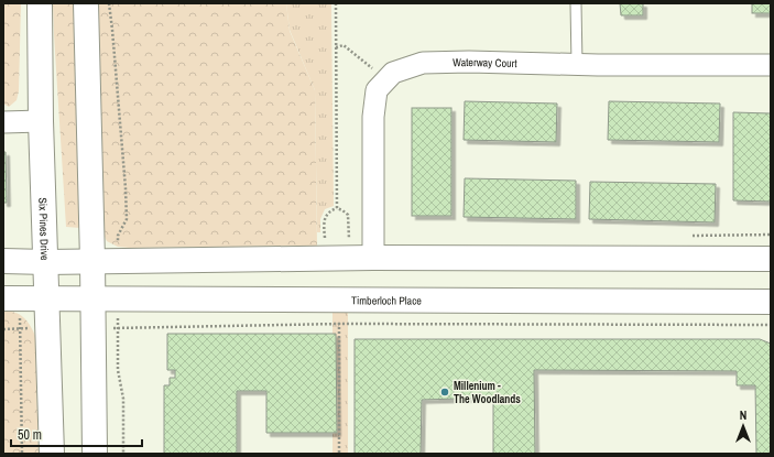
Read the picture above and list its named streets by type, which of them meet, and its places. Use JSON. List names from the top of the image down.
{
  "streets": {
    "street": ["Waterway Court", "Six Pines Drive", "Timberloch Place"]
  },
  "crossings": [
    ["Six Pines Drive", "Timberloch Place"]
  ],
  "places": ["Millenium - The Woodlands"],
  "scale_bar": "50 m",
  "north": "top"
}
